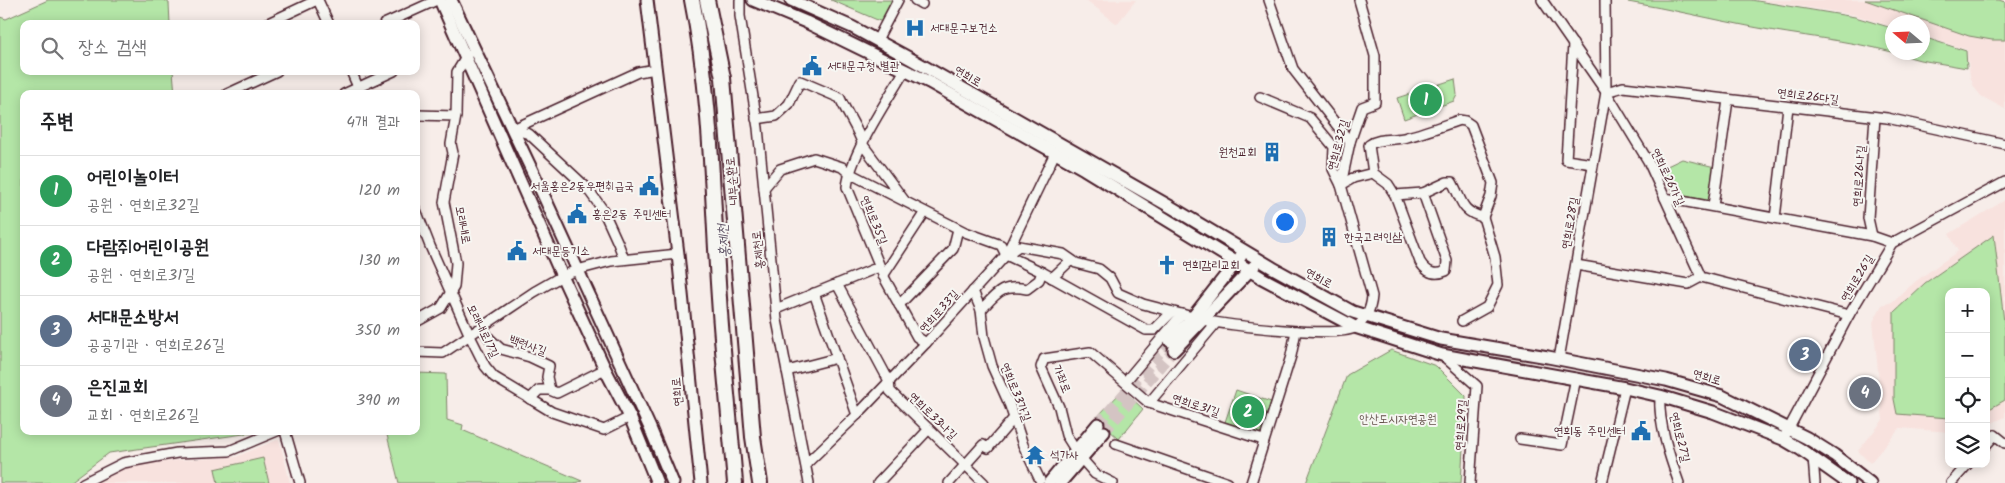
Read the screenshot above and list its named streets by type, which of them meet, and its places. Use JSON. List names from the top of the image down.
{
  "streets": {
    "highway": ["내부순환로"],
    "main road": ["연희로"],
    "street": [
      "연희로26다길",
      "연희로32길",
      "연희로26나길",
      "연희로26가길",
      "연희로35길",
      "연희로28길",
      "모래내로",
      "홍제천로",
      "연희로26길",
      "연희로33길",
      "모래내로17길",
      "백련사길",
      "가좌로",
      "연희로33가길",
      "연희로31길",
      "연희로33나길",
      "연희로29길",
      "연희로27길"
    ]
  },
  "crossings": [
    ["연희로", "연희로32길"],
    ["연희로", "연희로28길"],
    ["연희로", "연희로26길"],
    ["연희로", "연희로33길"],
    ["연희로", "연희로29길"],
    ["연희로", "연희로27길"],
    ["연희로26다길", "연희로26나길"],
    ["연희로26다길", "연희로26가길"],
    ["연희로26다길", "연희로28길"],
    ["연희로26가길", "연희로28길"],
    ["연희로35길", "연희로33길"],
    ["모래내로", "모래내로17길"],
    ["홍제천로", "연희로33길"],
    ["연희로33길", "연희로33가길"],
    ["연희로33길", "연희로33나길"]
  ],
  "water": ["홍제천"],
  "parks": ["안산도시자연공원"],
  "places": {
    "hospital": ["서대문구보건소"],
    "public building": [
      "서대문구청 별관",
      "서울홍은2동우편취급국",
      "홍은2동 주민센터",
      "서대문등기소",
      "연희동 주민센터"
    ],
    "building": ["원천교회", "한국고려인삼"],
    "church": ["연희감리교회"],
    "temple": ["석가사"]
  },
  "north": "left",
  "page": {
    "search": "장소 검색",
    "pins": [
      "1",
      "3",
      "4",
      "2"
    ],
    "heading": ["주변", "4개 결과"],
    "list": [
      {
        "mark": "1",
        "name": "어린이놀이터",
        "note": "공원 · 연희로32길",
        "value": "120 m"
      },
      {
        "mark": "2",
        "name": "다람쥐어린이공원",
        "note": "공원 · 연희로31길",
        "value": "130 m"
      },
      {
        "mark": "3",
        "name": "서대문소방서",
        "note": "공공기관 · 연희로26길",
        "value": "350 m"
      },
      {
        "mark": "4",
        "name": "은진교회",
        "note": "교회 · 연희로26길",
        "value": "390 m"
      }
    ],
    "map_buttons": ["+", "−"]
  }
}
